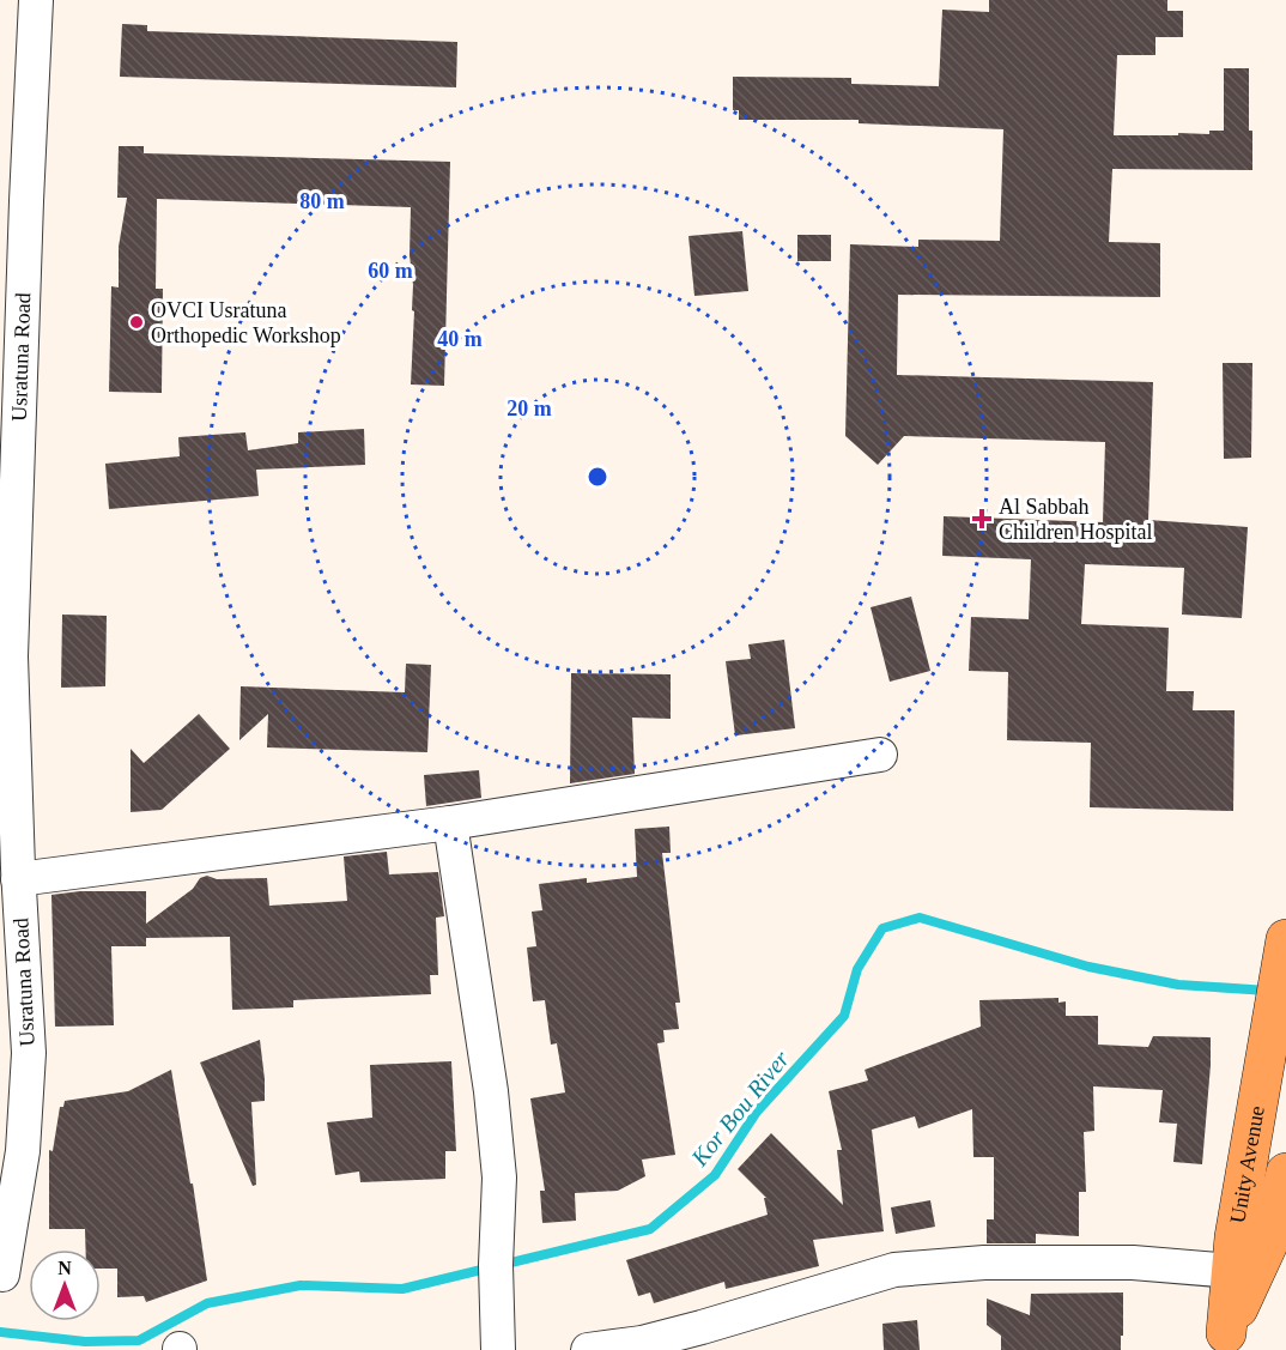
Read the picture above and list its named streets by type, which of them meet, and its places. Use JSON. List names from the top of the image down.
{
  "streets": {
    "main road": ["Unity Avenue"],
    "street": ["Usratuna Road"]
  },
  "water": ["Kor Bou River"],
  "places": {
    "other": ["OVCI Usratuna Orthopedic Workshop"],
    "health": ["Al Sabbah Children Hospital"]
  },
  "north": "top",
  "rings": [
    "80 m",
    "60 m",
    "40 m",
    "20 m"
  ]
}
